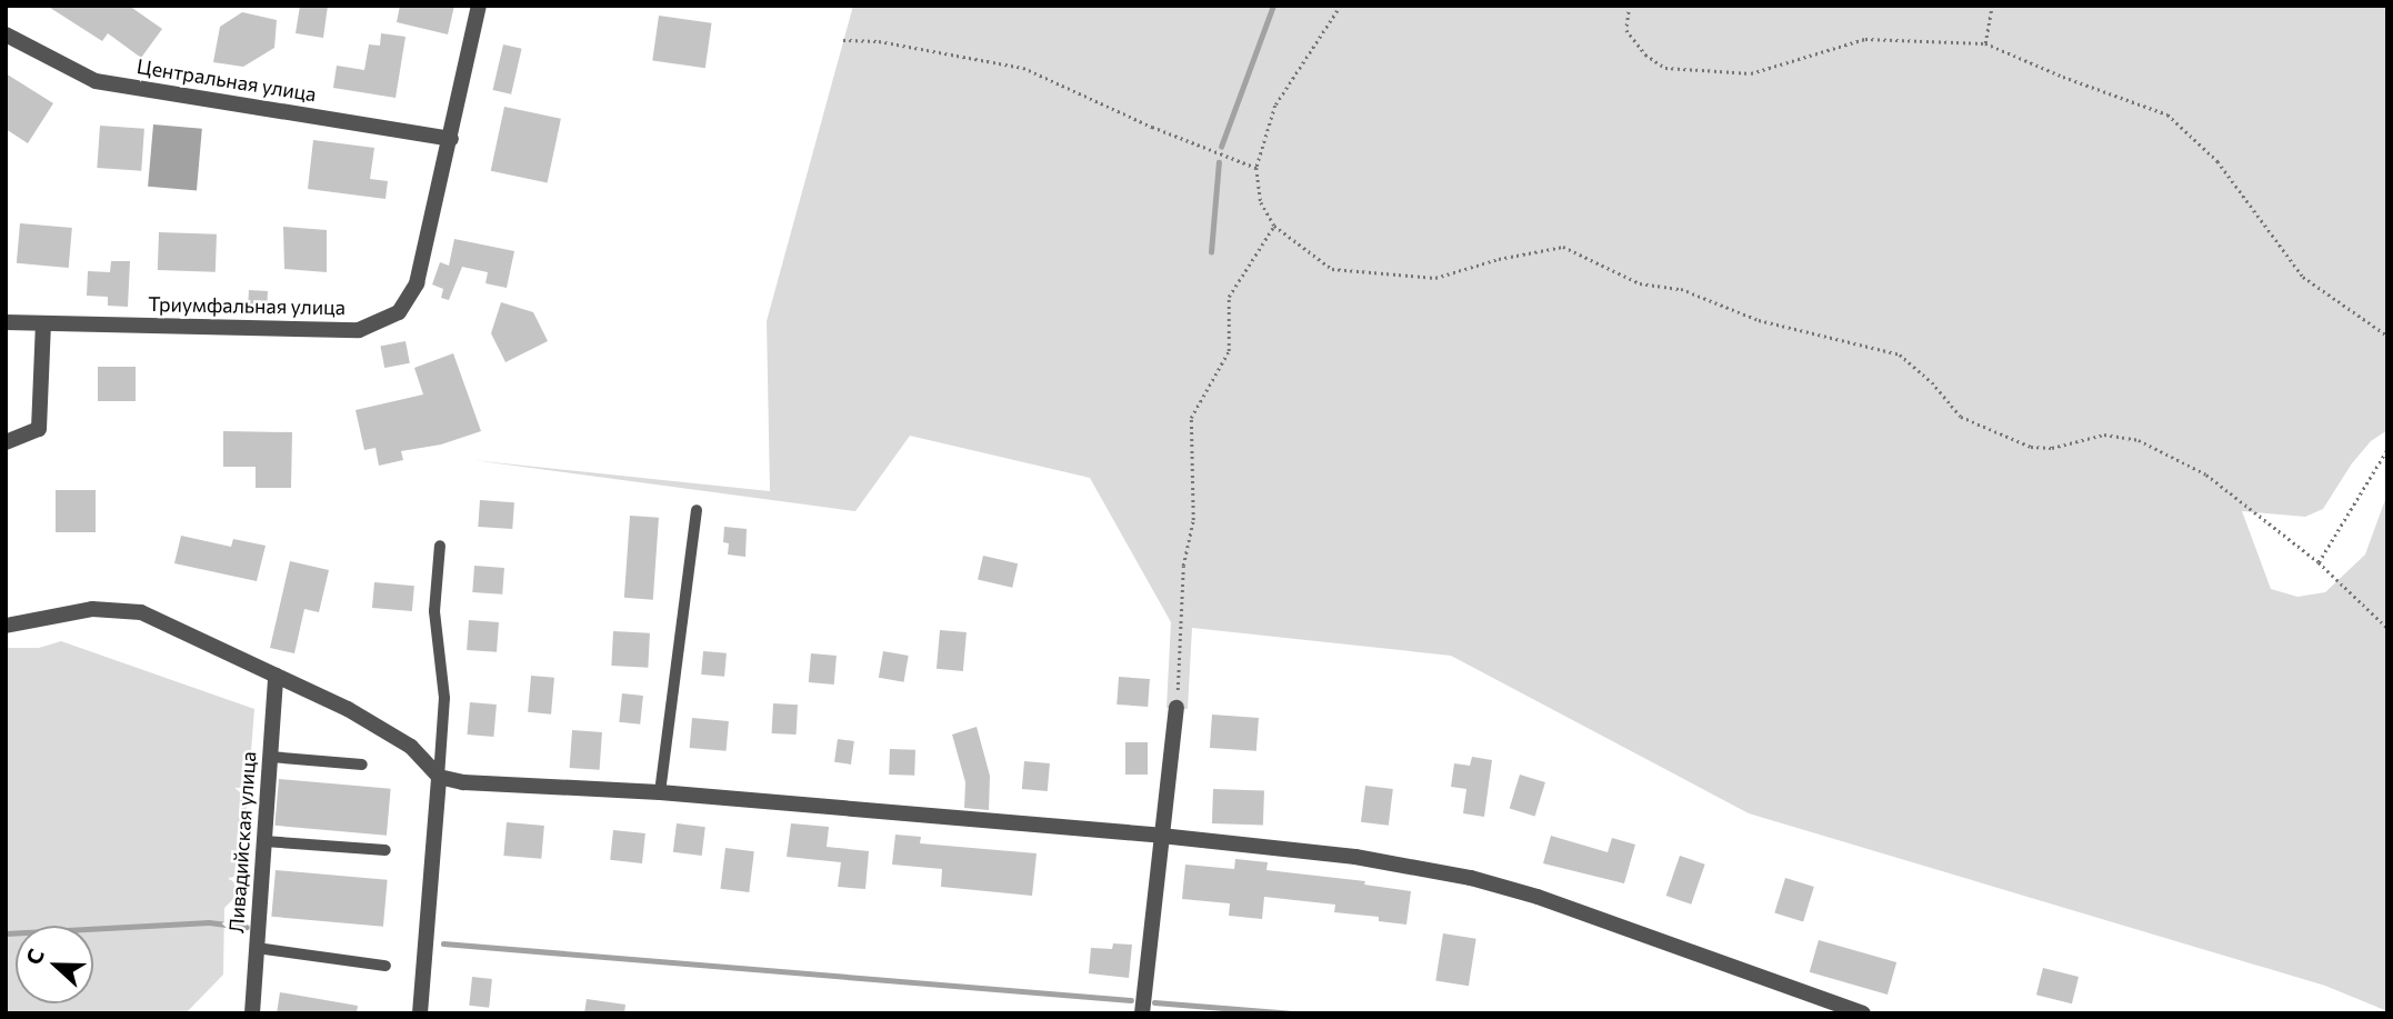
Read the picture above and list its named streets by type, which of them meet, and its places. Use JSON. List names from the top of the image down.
{
  "streets": {
    "street": ["Центральная улица", "Триумфальная улица", "Ливадийская улица"]
  },
  "crossings": [
    ["Центральная улица", "Триумфальная улица"]
  ],
  "north": "left"
}
